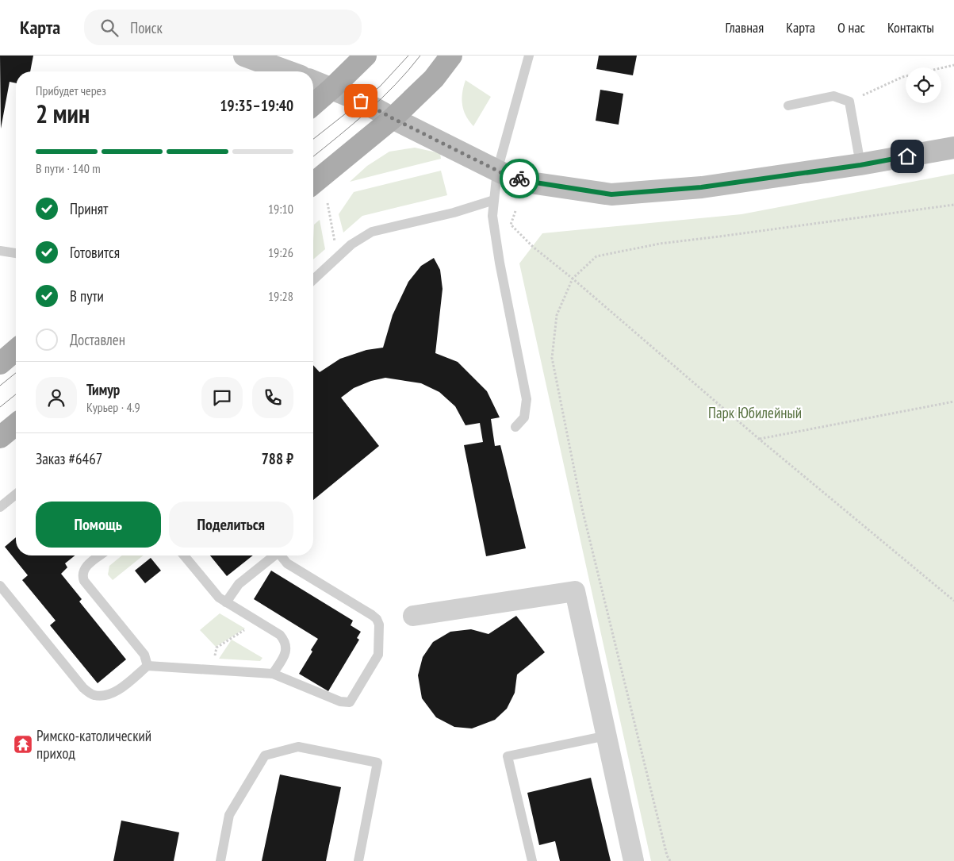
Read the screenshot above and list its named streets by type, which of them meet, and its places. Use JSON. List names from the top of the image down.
{
  "parks": ["Парк Юбилейный"],
  "places": {
    "temple": ["Римско-католический приход"]
  },
  "page": {
    "header": "Карта",
    "search": "Поиск",
    "nav": [
      "Главная",
      "Карта",
      "О нас",
      "Контакты"
    ],
    "heading": ["2 мин", "Прибудет через", "19:35–19:40"],
    "panel": [
      "Тимур",
      "Курьер · 4.9",
      "Заказ #6467",
      "788 ₽"
    ],
    "bar": "В пути · 140 m",
    "list": [
      ["Принят", "19:10"],
      ["Готовится", "19:26"],
      ["В пути", "19:28"],
      "Доставлен"
    ],
    "buttons": ["Помощь", "Поделиться"]
  }
}
